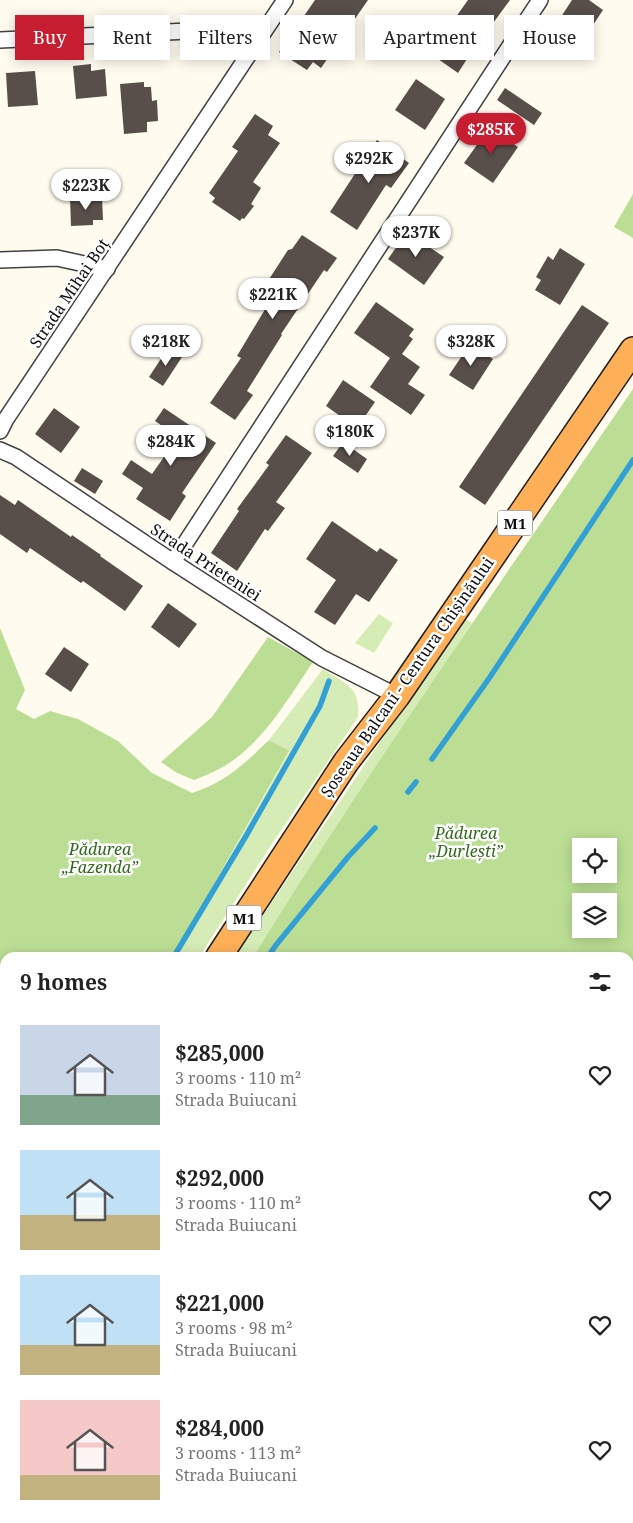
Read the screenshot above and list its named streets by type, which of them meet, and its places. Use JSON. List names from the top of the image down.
{
  "streets": {
    "highway": ["M1", "Șoseaua Balcani - Centura Chișinăului"],
    "street": ["Strada Mihai Boț", "Strada Prieteniei"]
  },
  "crossings": [
    ["Strada Prieteniei", "Șoseaua Balcani - Centura Chișinăului"]
  ],
  "parks": ["Pădurea „Durlești”", "Pădurea „Fazenda”"],
  "page": {
    "chip": [
      "Buy",
      "Rent",
      "Filters",
      "New",
      "Apartment",
      "House"
    ],
    "price": [
      "$285K",
      "$292K",
      "$223K",
      "$237K",
      "$221K",
      "$218K",
      "$328K",
      "$180K",
      "$284K"
    ],
    "heading": "9 homes",
    "list": [
      {
        "name": "$285,000",
        "note": "3 rooms · 110 m² · Strada Buiucani"
      },
      {
        "name": "$292,000",
        "note": "3 rooms · 110 m² · Strada Buiucani"
      },
      {
        "name": "$221,000",
        "note": "3 rooms · 98 m² · Strada Buiucani"
      },
      {
        "name": "$284,000",
        "note": "3 rooms · 113 m² · Strada Buiucani"
      }
    ]
  }
}
